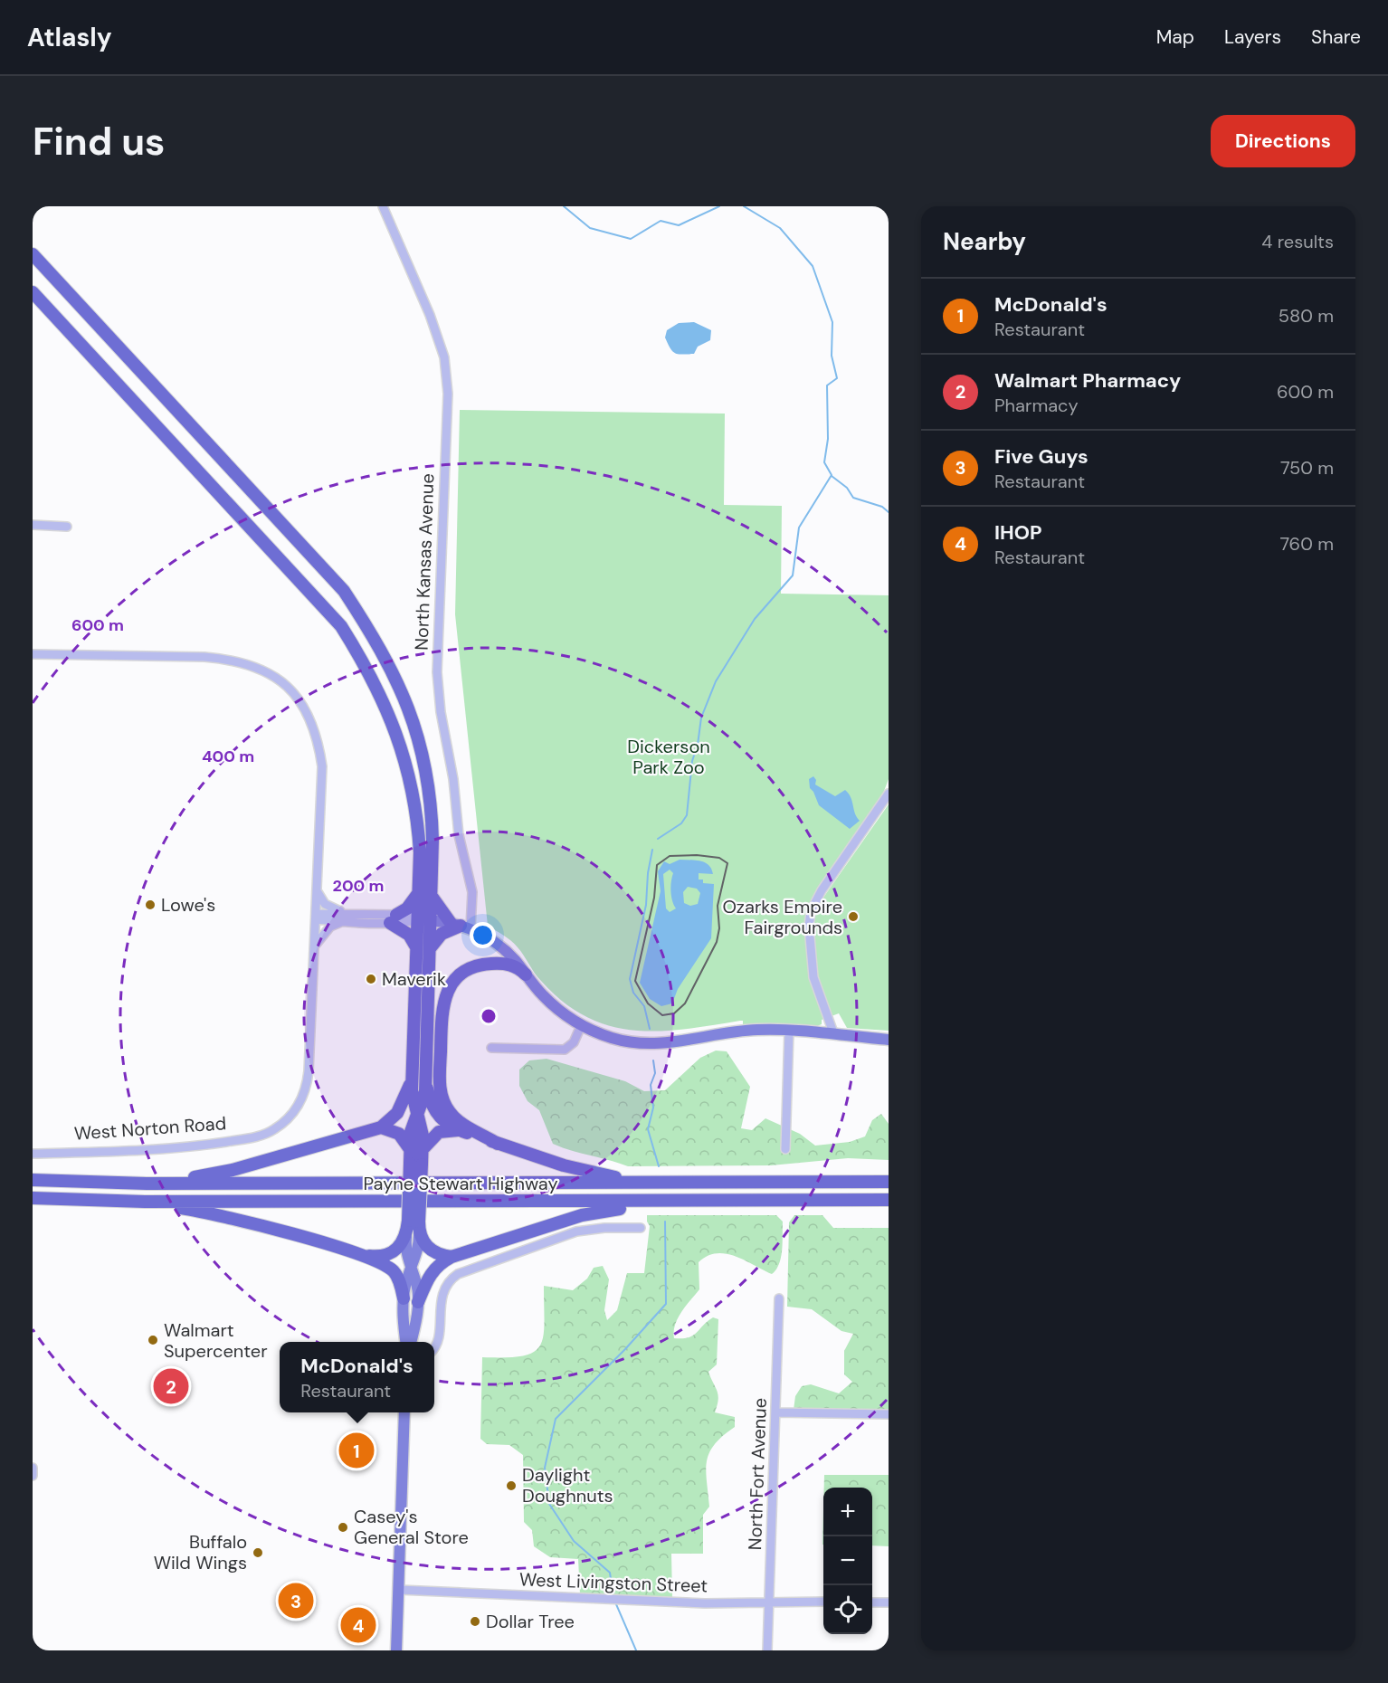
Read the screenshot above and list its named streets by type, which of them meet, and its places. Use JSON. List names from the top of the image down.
{
  "streets": {
    "highway": ["Payne Stewart Highway"],
    "street": [
      "North Kansas Avenue",
      "West Norton Road",
      "North Fort Avenue",
      "West Livingston Street"
    ]
  },
  "crossings": [
    ["North Fort Avenue", "West Livingston Street"]
  ],
  "parks": ["Dickerson Park Zoo"],
  "places": [
    "Lowe's",
    "Ozarks Empire Fairgrounds",
    "Maverik",
    "Walmart Supercenter",
    "Daylight Doughnuts",
    "Casey's General Store",
    "Buffalo Wild Wings",
    "Dollar Tree"
  ],
  "page": {
    "header": "Atlasly",
    "nav": ["Map", "Layers", "Share"],
    "buttons": "Directions",
    "title": "Find us",
    "heading": ["Nearby", "4 results"],
    "list": [
      {
        "mark": "1",
        "name": "McDonald's",
        "note": "Restaurant",
        "value": "580 m"
      },
      {
        "mark": "2",
        "name": "Walmart Pharmacy",
        "note": "Pharmacy",
        "value": "600 m"
      },
      {
        "mark": "3",
        "name": "Five Guys",
        "note": "Restaurant",
        "value": "750 m"
      },
      {
        "mark": "4",
        "name": "IHOP",
        "note": "Restaurant",
        "value": "760 m"
      }
    ],
    "popup": ["McDonald's", "Restaurant"],
    "pins": [
      "2",
      "1",
      "3",
      "4"
    ],
    "map_buttons": ["+", "−"]
  },
  "rings": ["600 m", "400 m", "200 m"]
}
